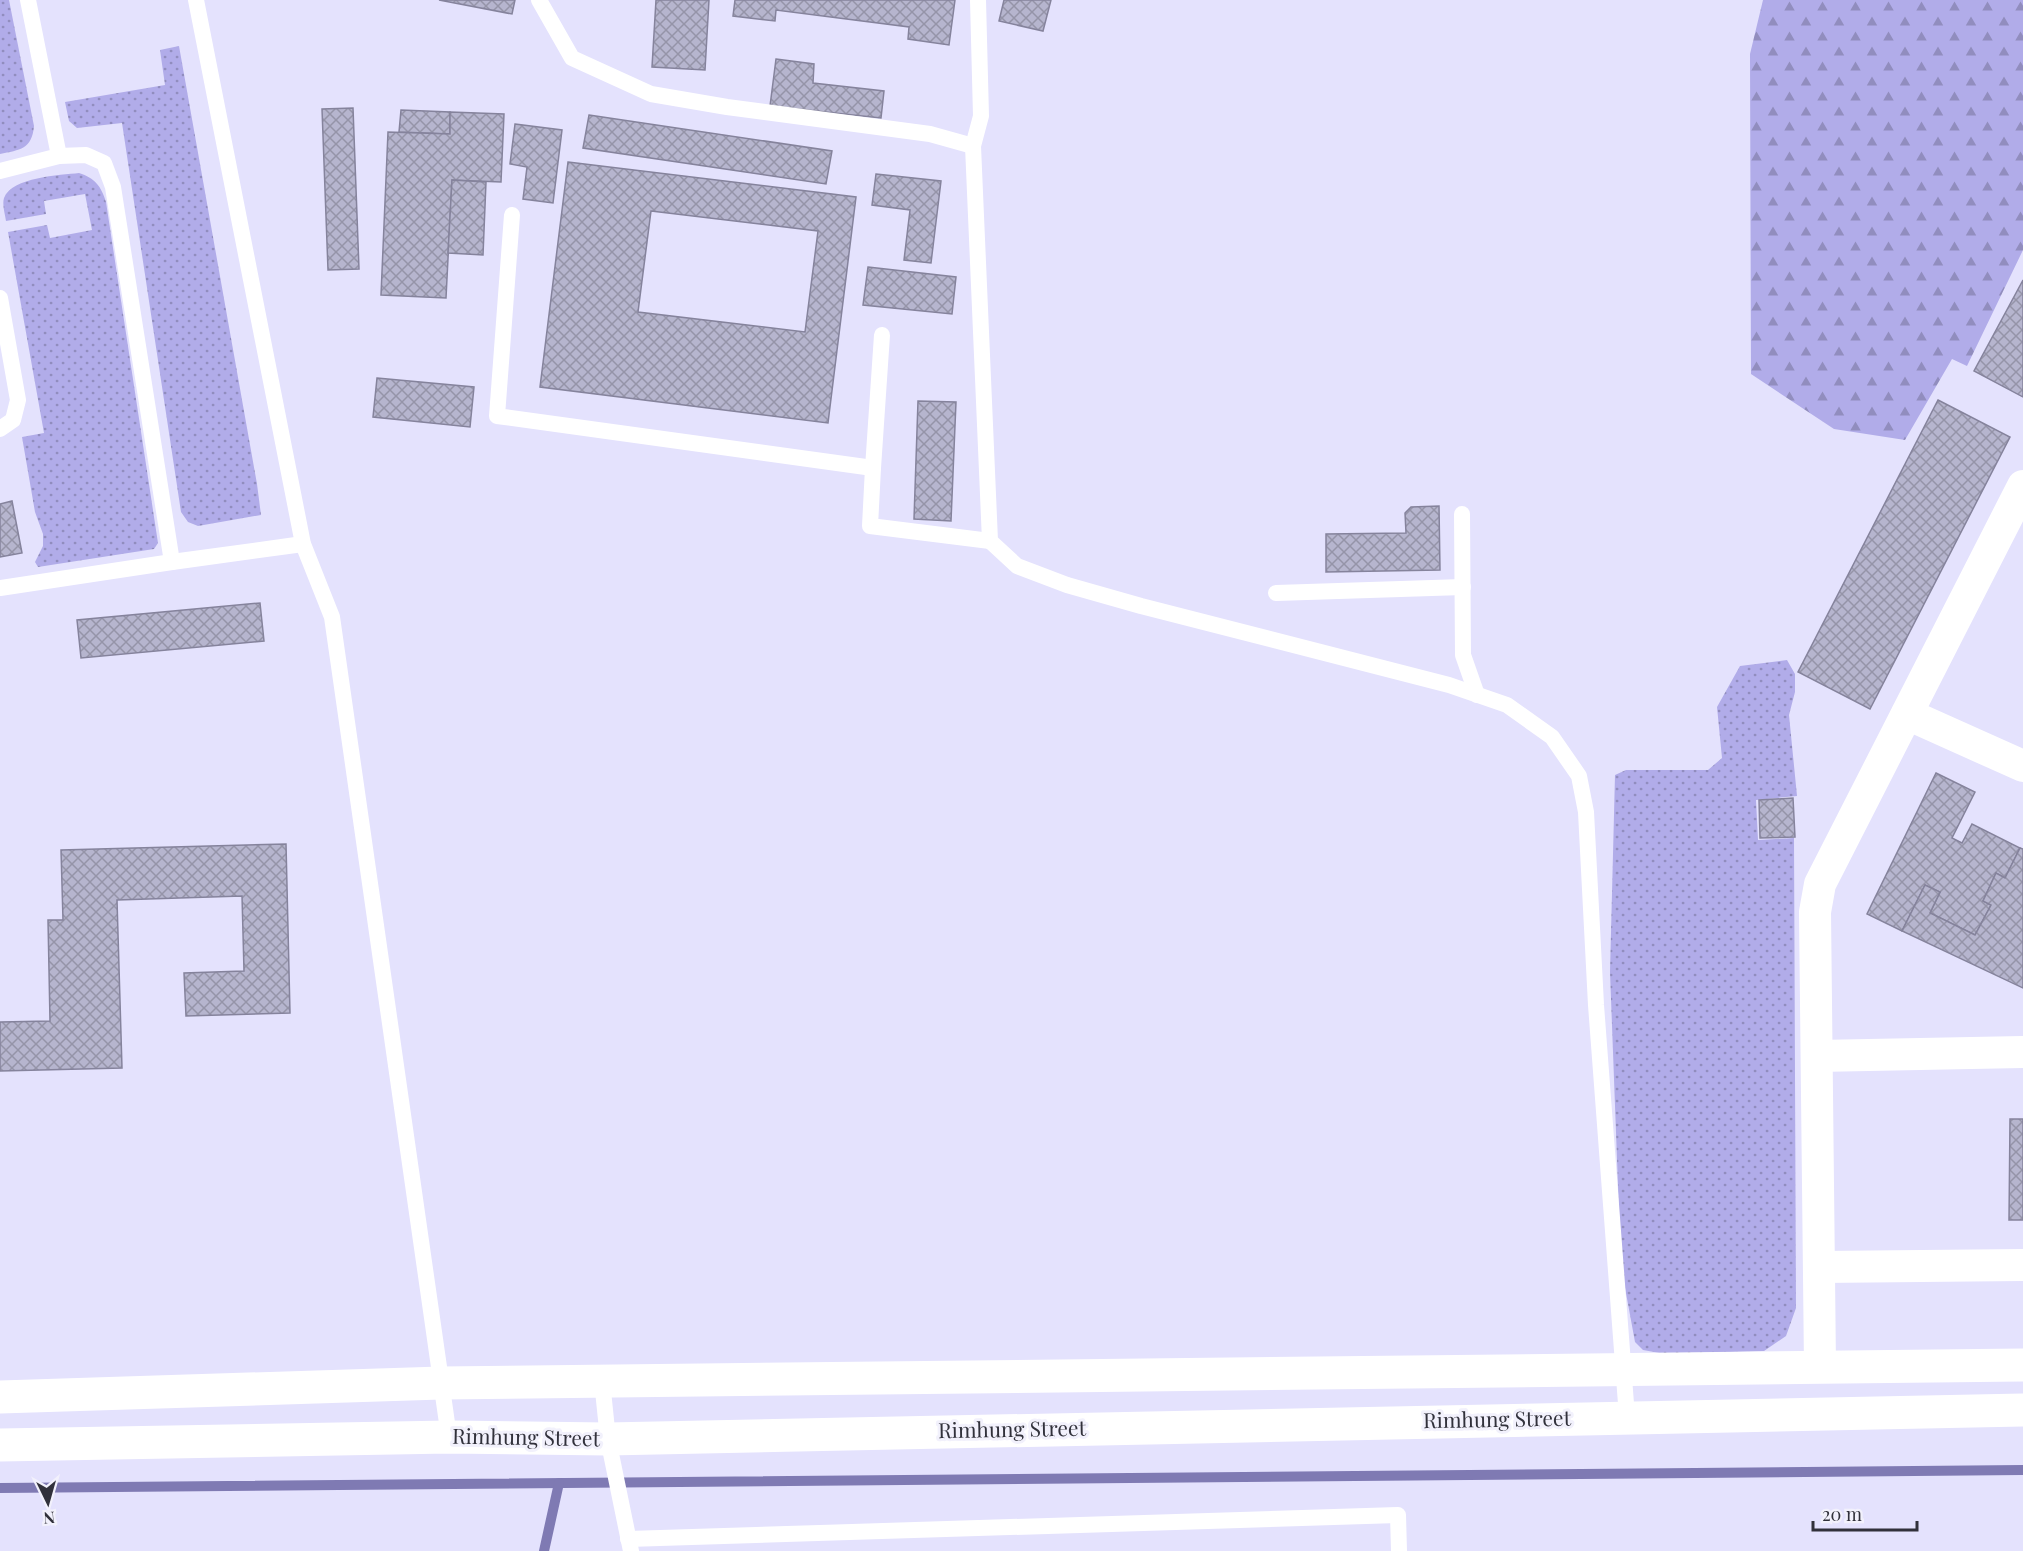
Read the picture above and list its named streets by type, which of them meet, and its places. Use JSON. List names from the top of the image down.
{
  "streets": {
    "main road": ["Rimhung Street"]
  },
  "scale_bar": "20 m",
  "north": "bottom"
}
